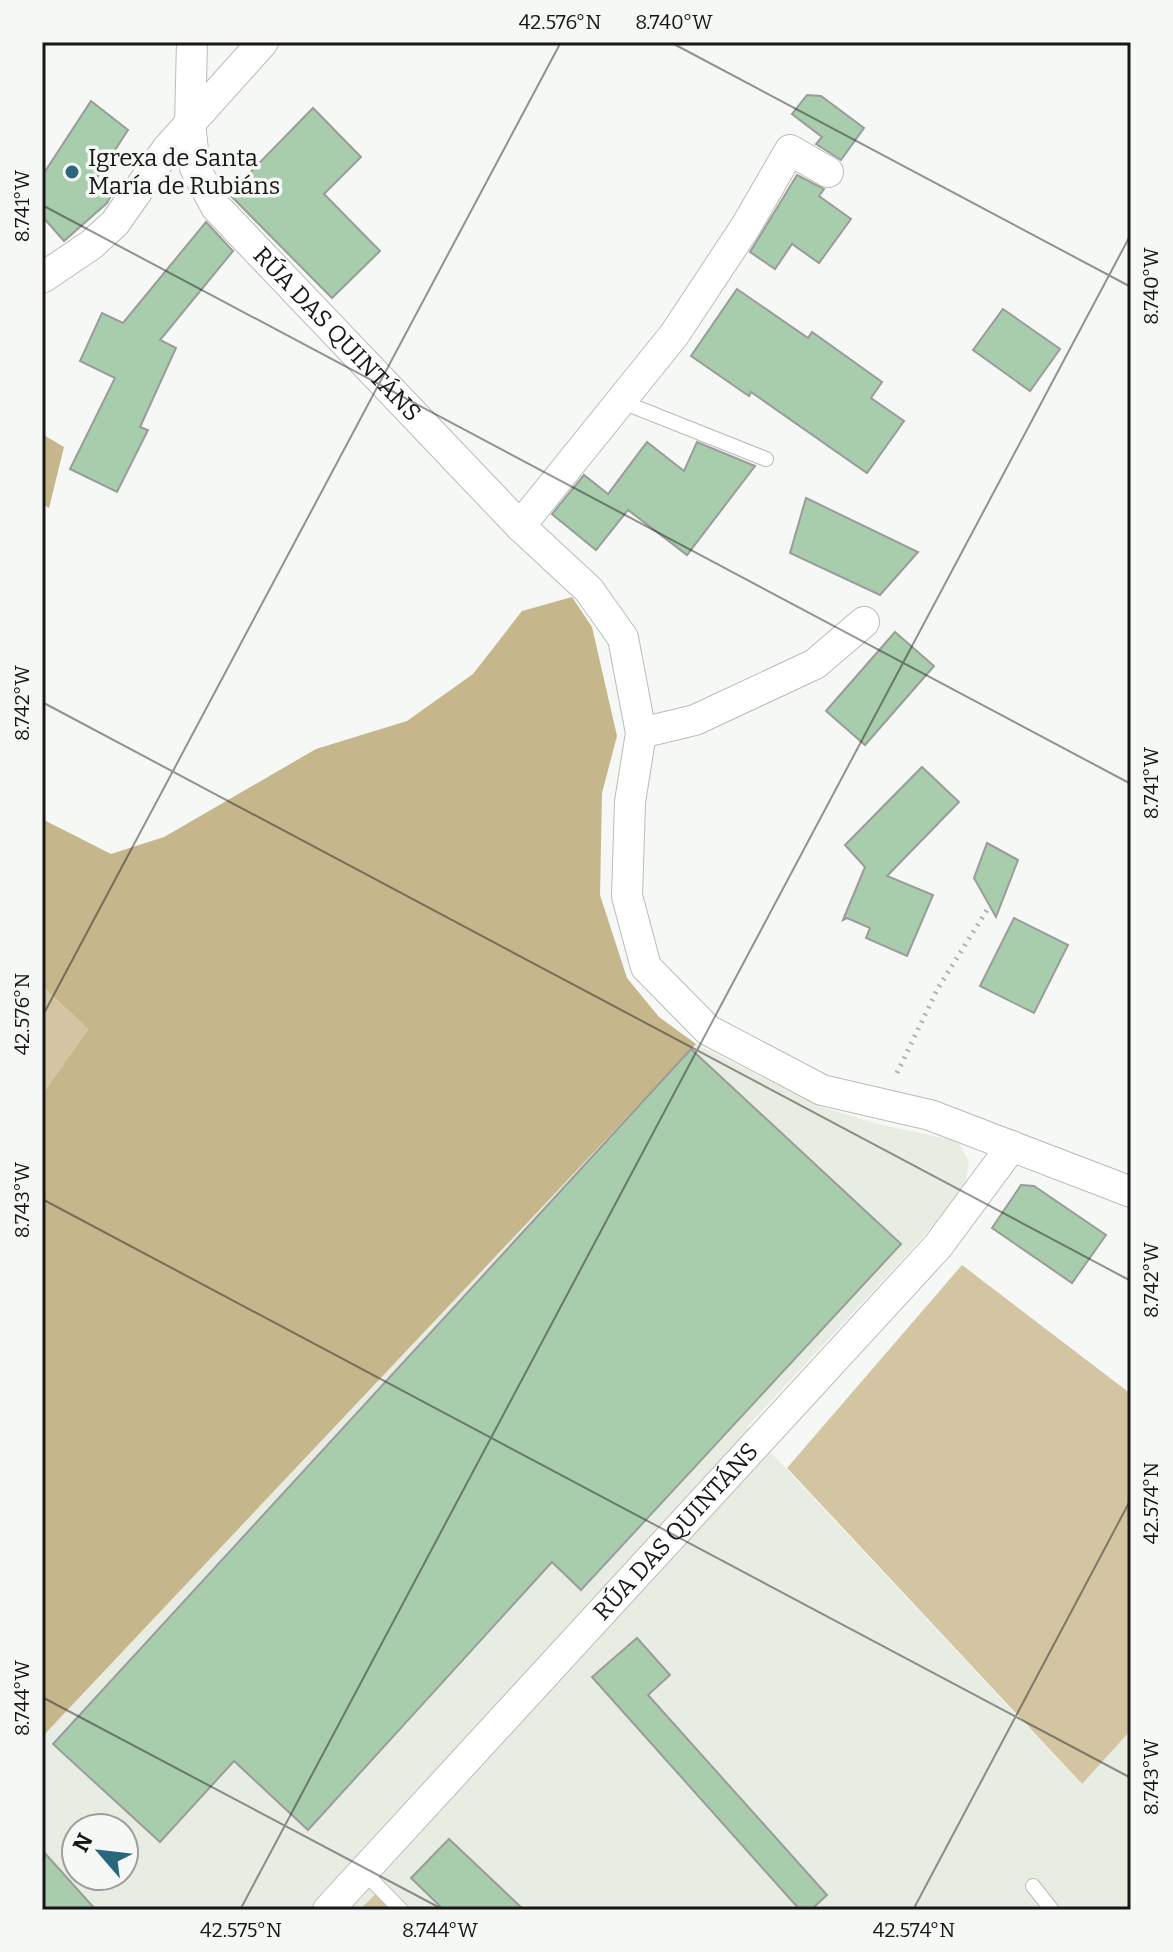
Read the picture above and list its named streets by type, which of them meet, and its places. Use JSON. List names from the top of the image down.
{
  "streets": {
    "street": ["RÚA DAS QUINTÁNS"]
  },
  "places": ["Igrexa de Santa María de Rubiáns"],
  "north": "top left",
  "coordinates": [
    "42.576°N",
    "8.740°W",
    "8.741°W",
    "8.742°W",
    "8.743°W",
    "42.574°N",
    "8.744°W",
    "42.575°N"
  ]
}
